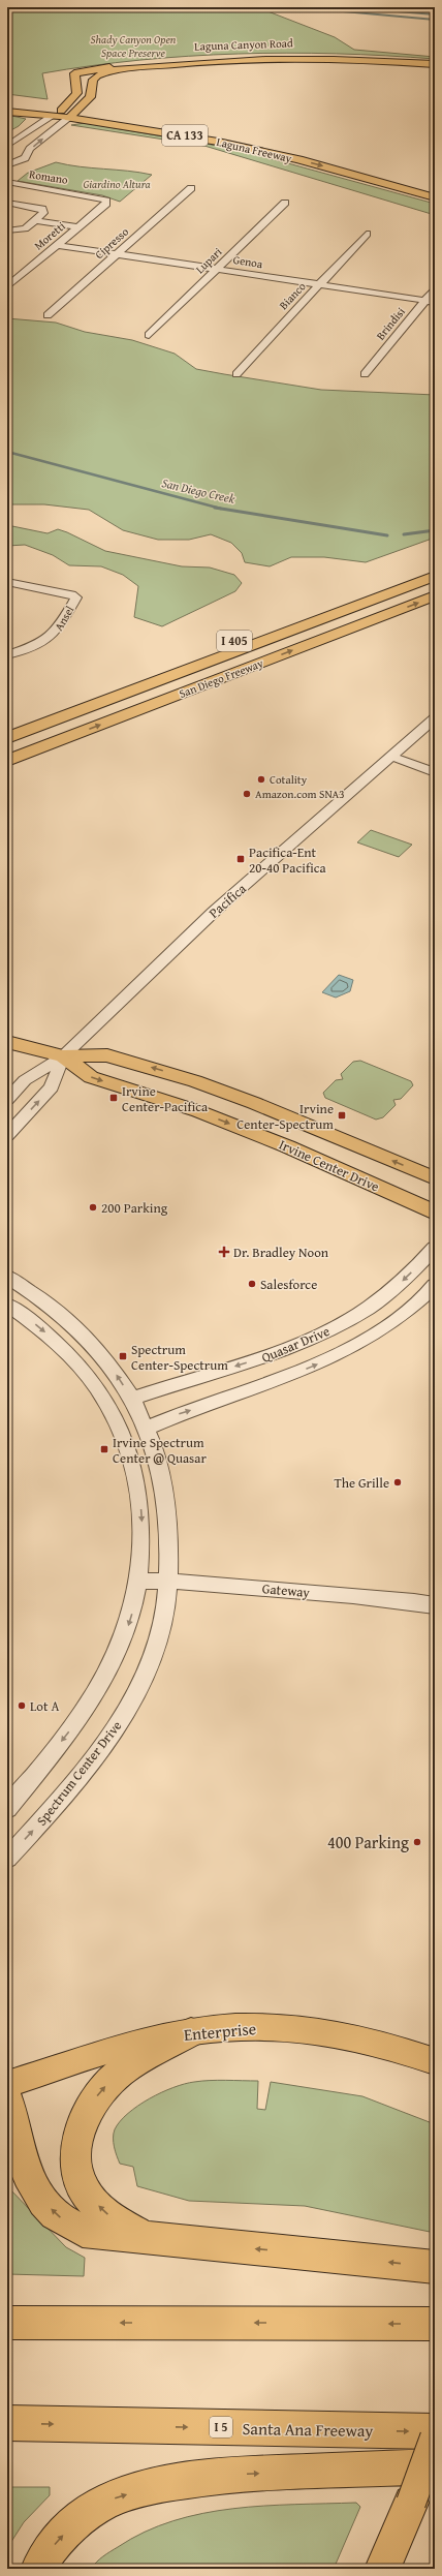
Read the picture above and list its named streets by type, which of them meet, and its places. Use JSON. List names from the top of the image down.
{
  "streets": {
    "highway": [
      "CA 133",
      "Laguna Freeway",
      "I 405",
      "San Diego Freeway",
      "I 5",
      "Santa Ana Freeway"
    ],
    "main road": ["Laguna Canyon Road", "Irvine Center Drive", "Enterprise"],
    "street": [
      "Romano",
      "Moretti",
      "Cipresso",
      "Lupari",
      "Genoa",
      "Bianco",
      "Brindisi",
      "Ansel",
      "Pacifica",
      "Quasar Drive",
      "Gateway",
      "Spectrum Center Drive"
    ]
  },
  "crossings": [
    ["Laguna Canyon Road", "CA 133"],
    ["Laguna Canyon Road", "Laguna Freeway"],
    ["CA 133", "Laguna Freeway"],
    ["Romano", "Moretti"],
    ["Moretti", "Genoa"],
    ["Cipresso", "Genoa"],
    ["Lupari", "Genoa"],
    ["Genoa", "Bianco"],
    ["Genoa", "Brindisi"],
    ["Pacifica", "Irvine Center Drive"],
    ["Quasar Drive", "Spectrum Center Drive"],
    ["Gateway", "Spectrum Center Drive"]
  ],
  "water": ["San Diego Creek"],
  "parks": ["Shady Canyon Open Space Preserve", "Giardino Altura"],
  "places": {
    "other": [
      "Cotality",
      "Amazon.com SNA3",
      "200 Parking",
      "Salesforce",
      "The Grille",
      "Lot A",
      "400 Parking"
    ],
    "transit": [
      "Pacifica-Ent 20-40 Pacifica",
      "Irvine Center-Pacifica",
      "Irvine Center-Spectrum",
      "Spectrum Center-Spectrum",
      "Irvine Spectrum Center @ Quasar"
    ],
    "health": ["Dr. Bradley Noon"]
  }
}
